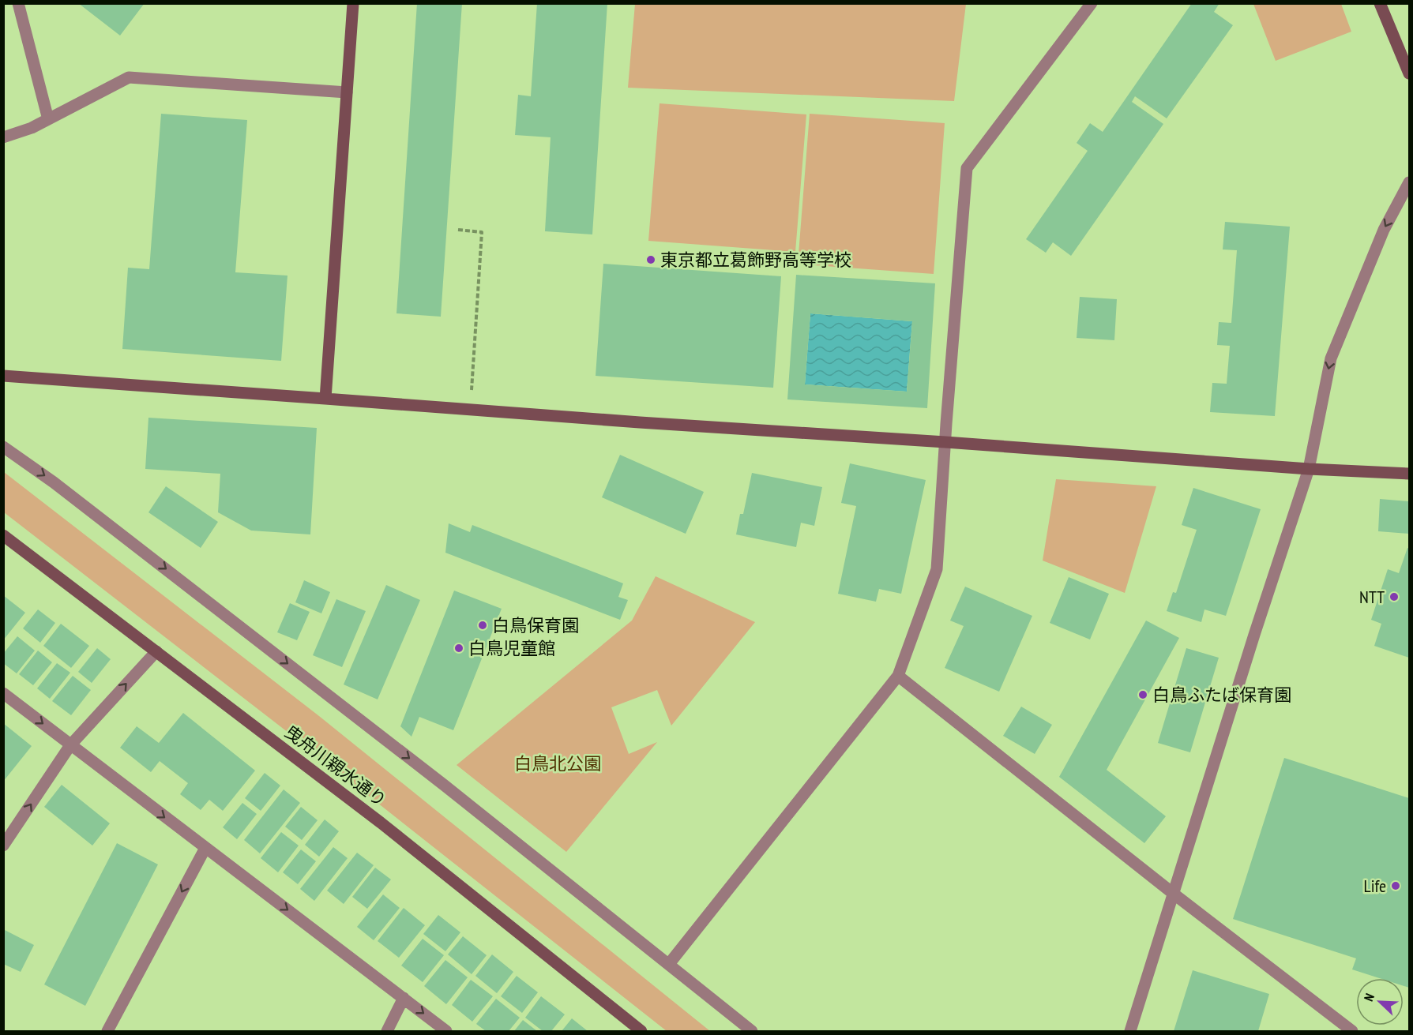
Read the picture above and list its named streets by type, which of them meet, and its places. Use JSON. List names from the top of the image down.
{
  "streets": {
    "street": ["曳舟川親水通り"]
  },
  "parks": ["白鳥北公園"],
  "places": [
    "東京都立葛飾野高等学校",
    "NTT",
    "白鳥保育園",
    "白鳥児童館",
    "白鳥ふたば保育園",
    "Life"
  ],
  "north": "top left"
}
